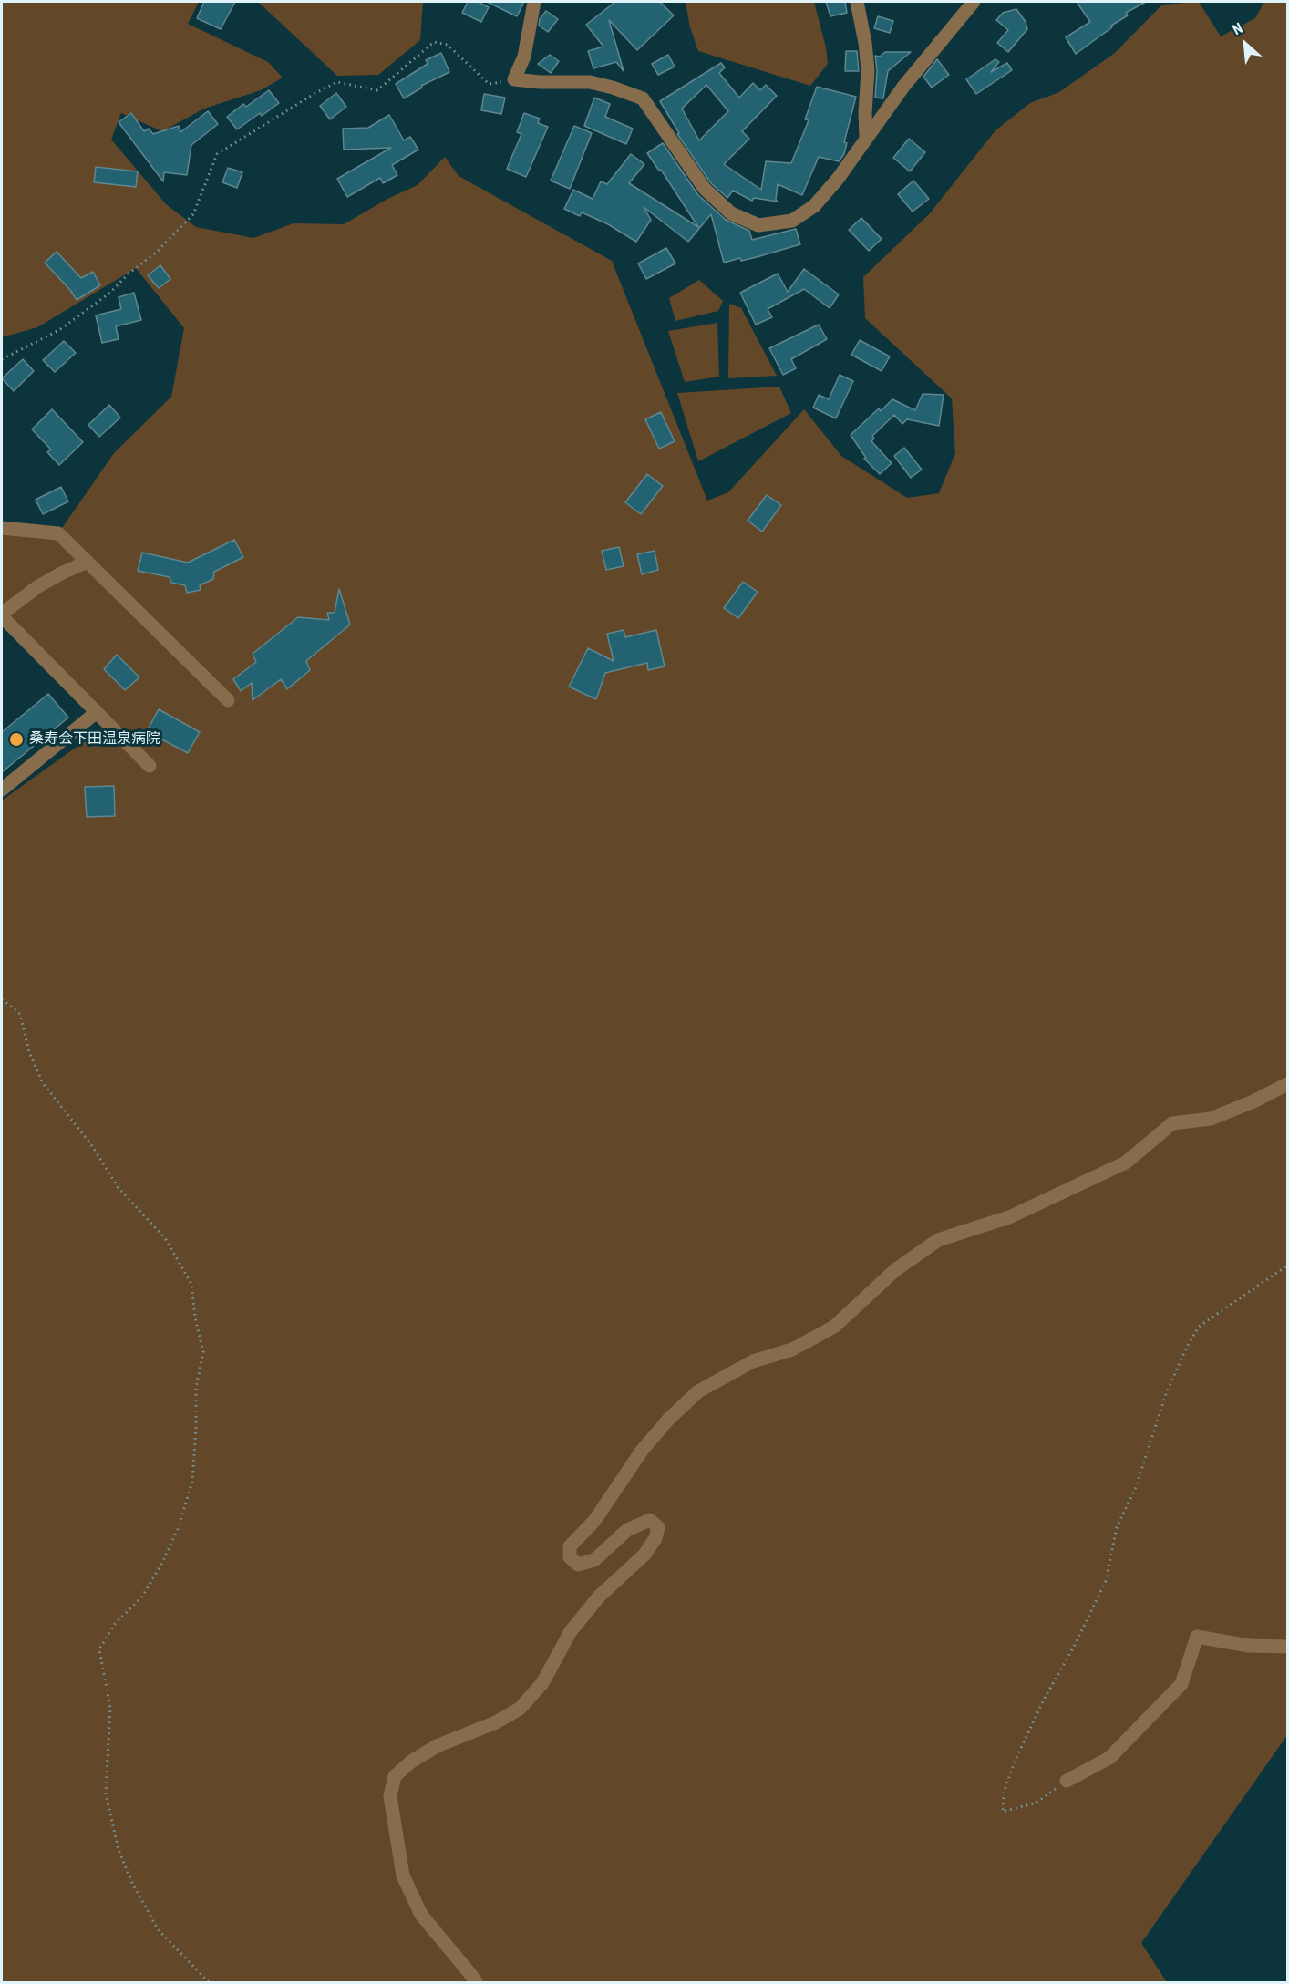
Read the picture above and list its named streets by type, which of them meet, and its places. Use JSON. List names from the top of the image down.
{
  "places": ["桑寿会下田温泉病院"],
  "north": "top left"
}
